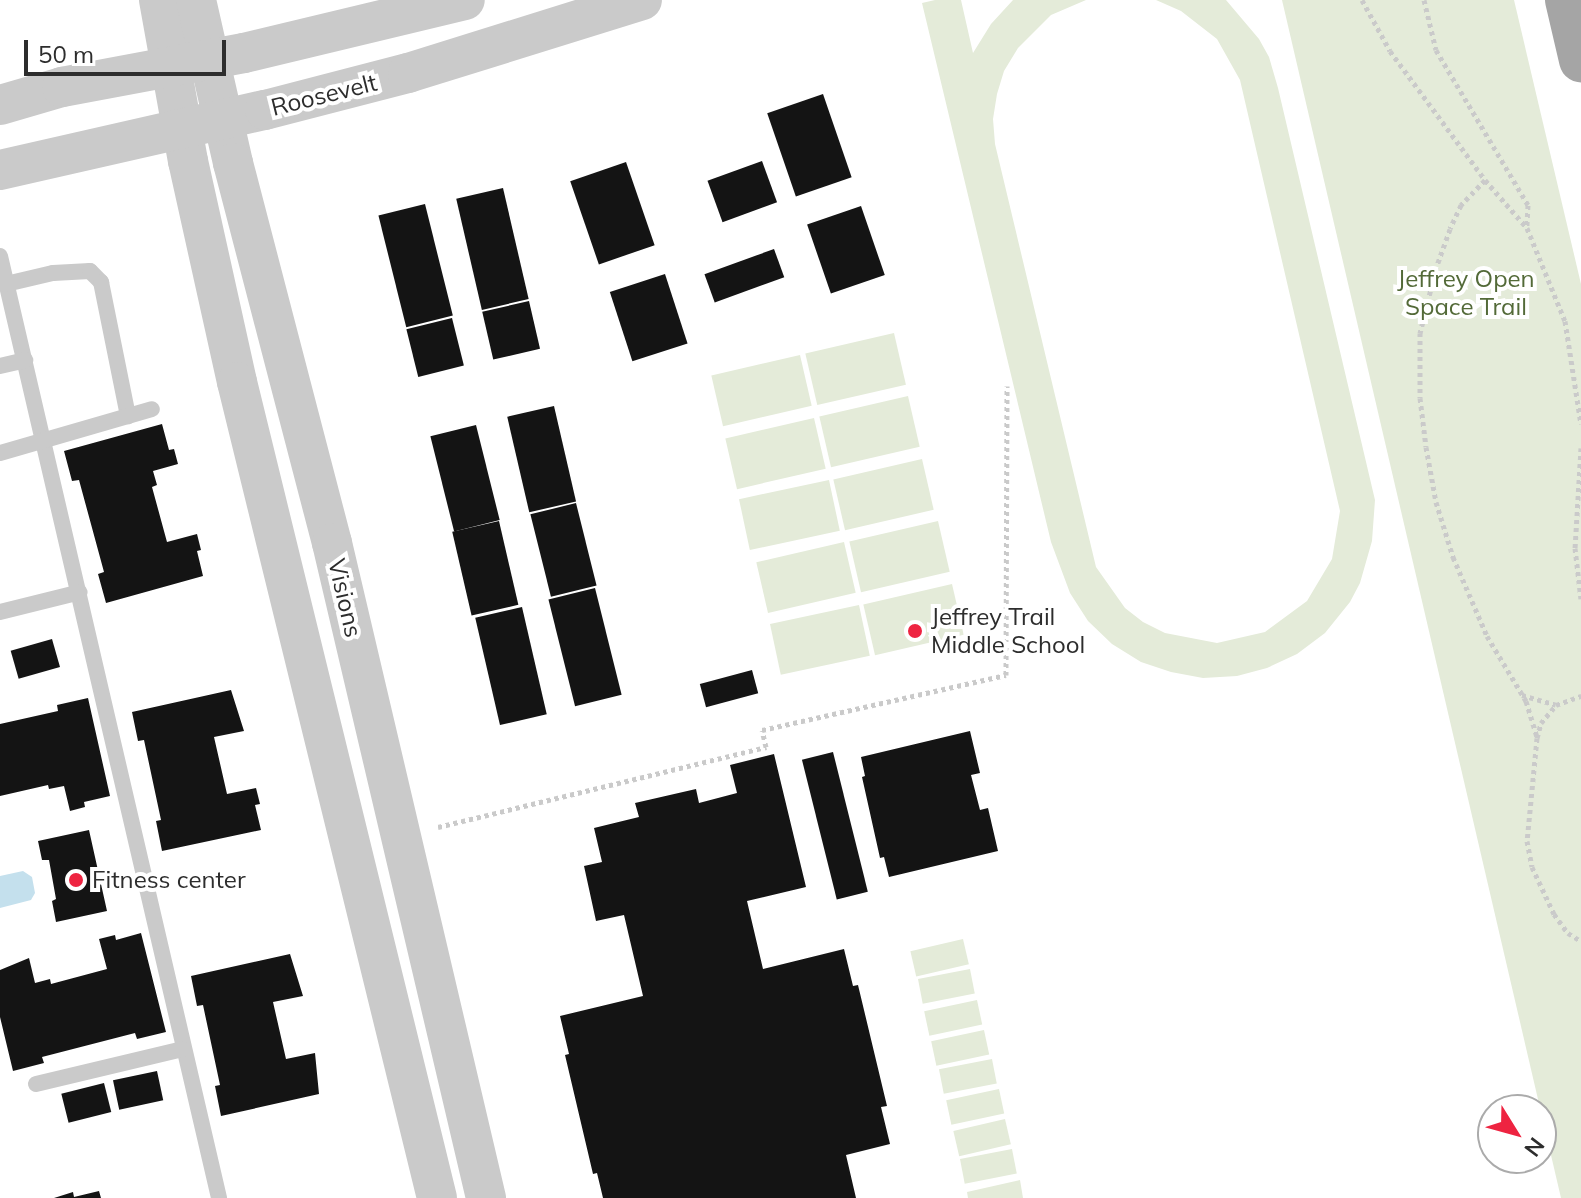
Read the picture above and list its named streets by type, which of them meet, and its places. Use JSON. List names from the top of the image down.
{
  "streets": {
    "street": ["Roosevelt", "Visions"]
  },
  "crossings": [
    ["Roosevelt", "Visions"]
  ],
  "parks": ["Jeffrey Open Space Trail"],
  "places": ["Jeffrey Trail Middle School", "Fitness center"],
  "scale_bar": "50 m",
  "north": "bottom right"
}
